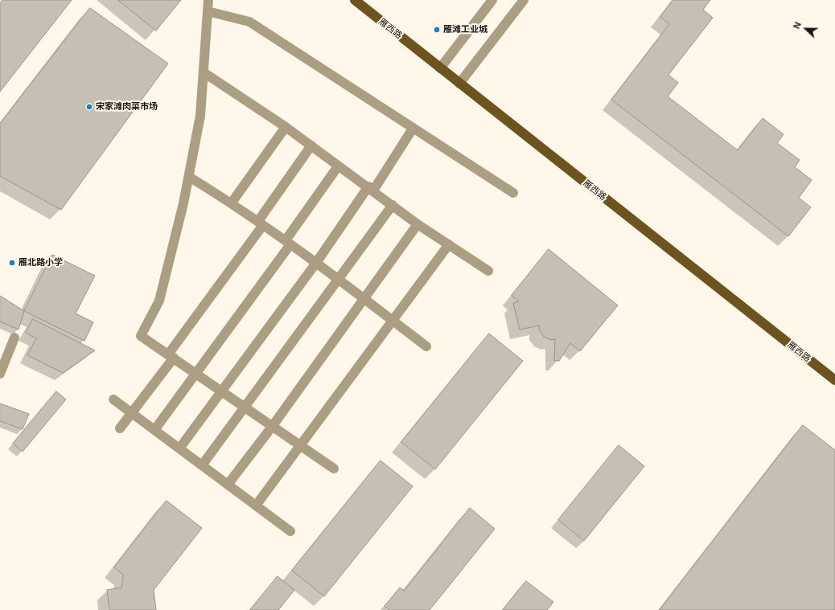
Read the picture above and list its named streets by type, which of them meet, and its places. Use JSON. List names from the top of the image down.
{
  "streets": {
    "main road": ["雁西路"]
  },
  "places": ["雁滩工业城", "宋家滩肉菜市场", "雁北路小学"],
  "north": "left"
}
